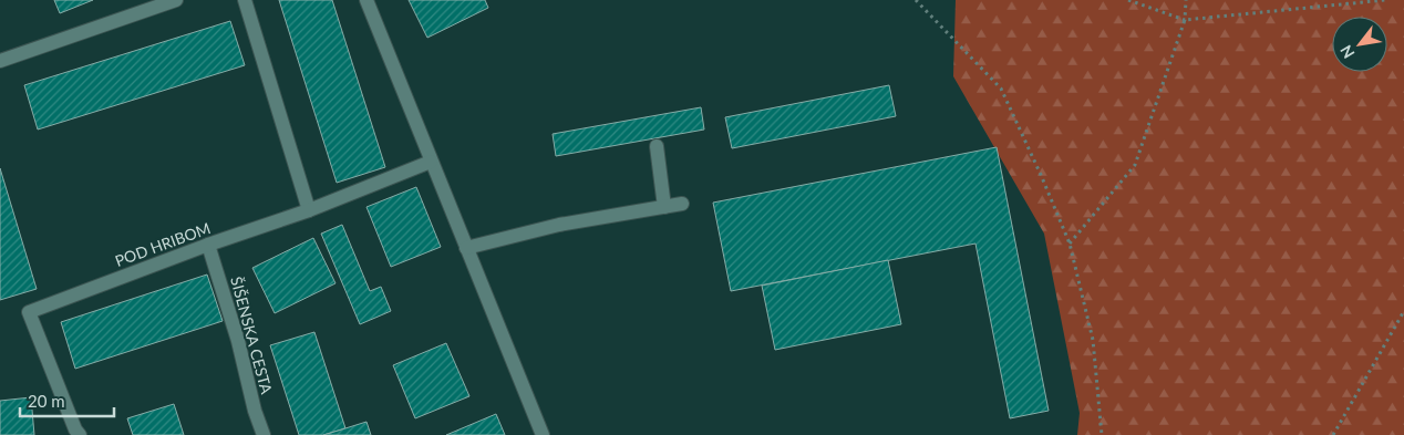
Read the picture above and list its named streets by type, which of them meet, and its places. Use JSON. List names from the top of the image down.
{
  "streets": {
    "street": ["POD HRIBOM", "ŠIŠENSKA CESTA"]
  },
  "crossings": [
    ["POD HRIBOM", "ŠIŠENSKA CESTA"]
  ],
  "scale_bar": "20 m",
  "north": "bottom left"
}
